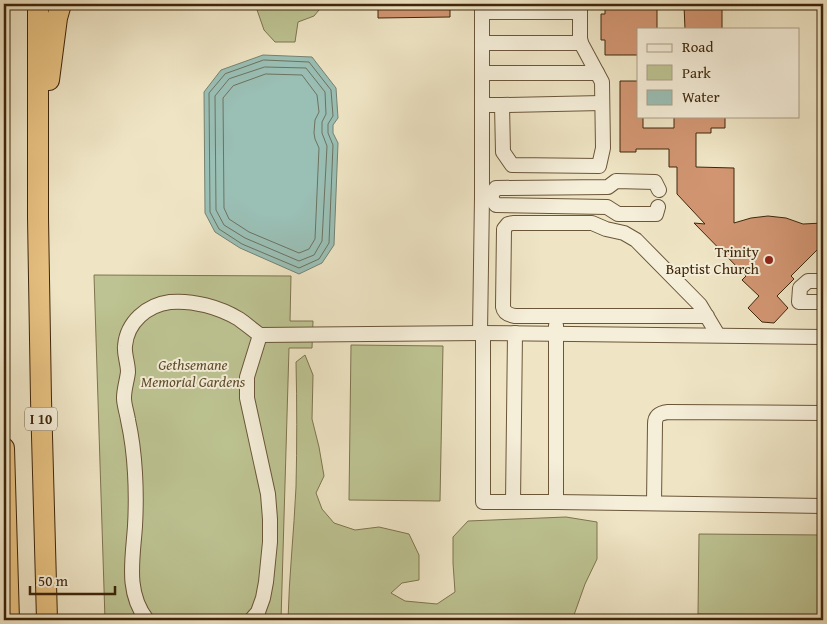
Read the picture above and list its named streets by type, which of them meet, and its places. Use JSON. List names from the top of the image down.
{
  "streets": {
    "highway": ["I 10"]
  },
  "parks": ["Gethsemane Memorial Gardens"],
  "places": ["Trinity Baptist Church"],
  "legend": ["Road", "Park", "Water"],
  "scale_bar": "50 m"
}
